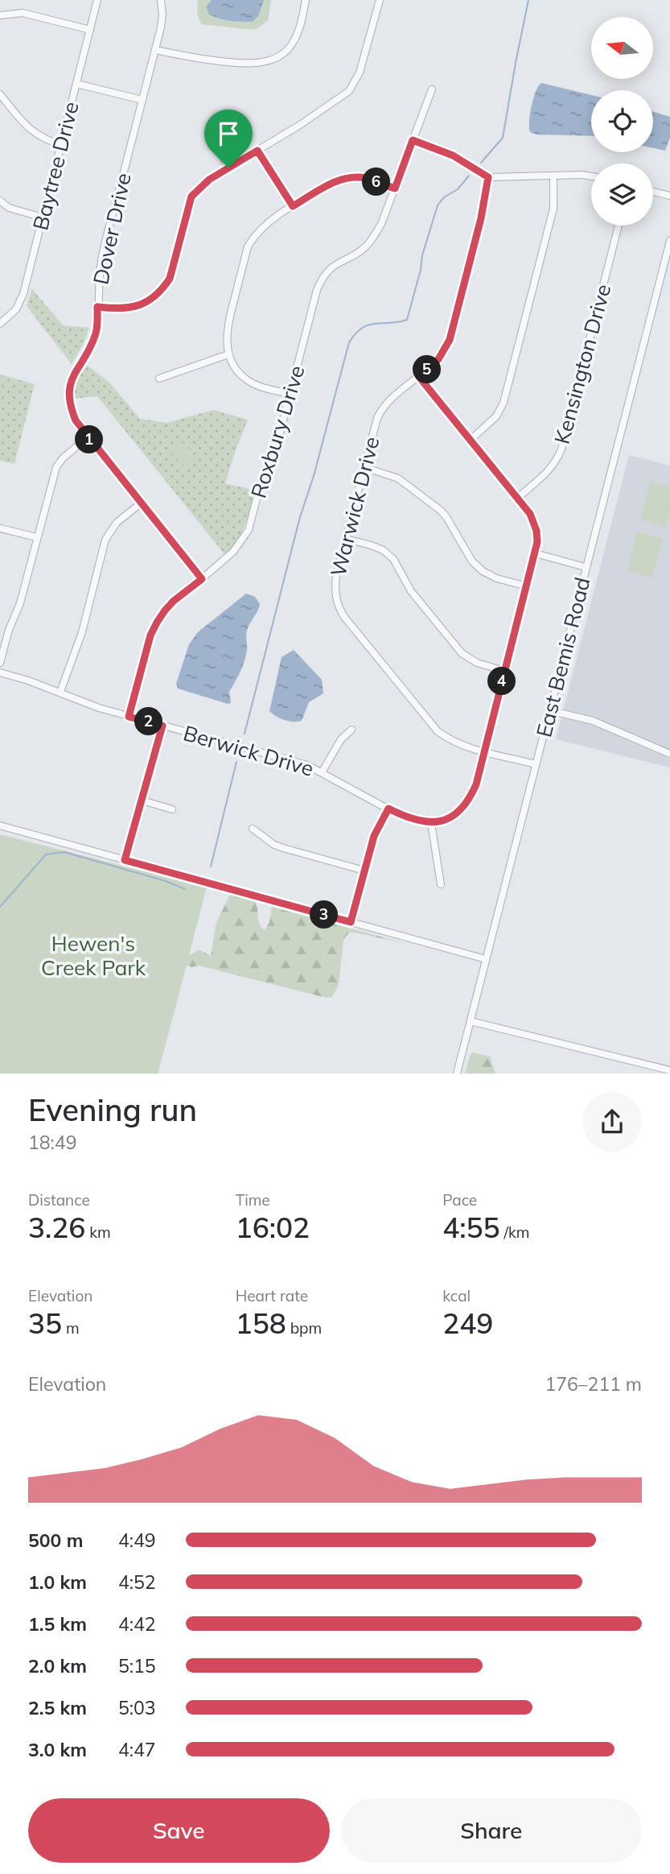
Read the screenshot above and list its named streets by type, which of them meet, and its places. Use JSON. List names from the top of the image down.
{
  "streets": {
    "street": [
      "Baytree Drive",
      "Dover Drive",
      "Kensington Drive",
      "Roxbury Drive",
      "Warwick Drive",
      "East Bemis Road",
      "Berwick Drive"
    ]
  },
  "crossings": [
    ["Dover Drive", "Roxbury Drive"],
    ["Roxbury Drive", "Berwick Drive"],
    ["Warwick Drive", "East Bemis Road"]
  ],
  "parks": ["Hewen's Creek Park"],
  "north": "left",
  "page": {
    "pins": [
      "6",
      "5",
      "1",
      "4",
      "2",
      "3"
    ],
    "heading": ["Evening run", "18:49"],
    "stats": [
      ["Distance", "3.26 km"],
      ["Time", "16:02"],
      ["Pace", "4:55 /km"],
      ["Elevation", "35 m"],
      ["Heart rate", "158 bpm"],
      ["kcal", "249"]
    ],
    "chart": ["Elevation", "176–211 m"],
    "list": [
      {
        "name": "500 m",
        "note": "4:49"
      },
      {
        "name": "1.0 km",
        "note": "4:52"
      },
      {
        "name": "1.5 km",
        "note": "4:42"
      },
      {
        "name": "2.0 km",
        "note": "5:15"
      },
      {
        "name": "2.5 km",
        "note": "5:03"
      },
      {
        "name": "3.0 km",
        "note": "4:47"
      }
    ],
    "buttons": ["Save", "Share"]
  }
}
